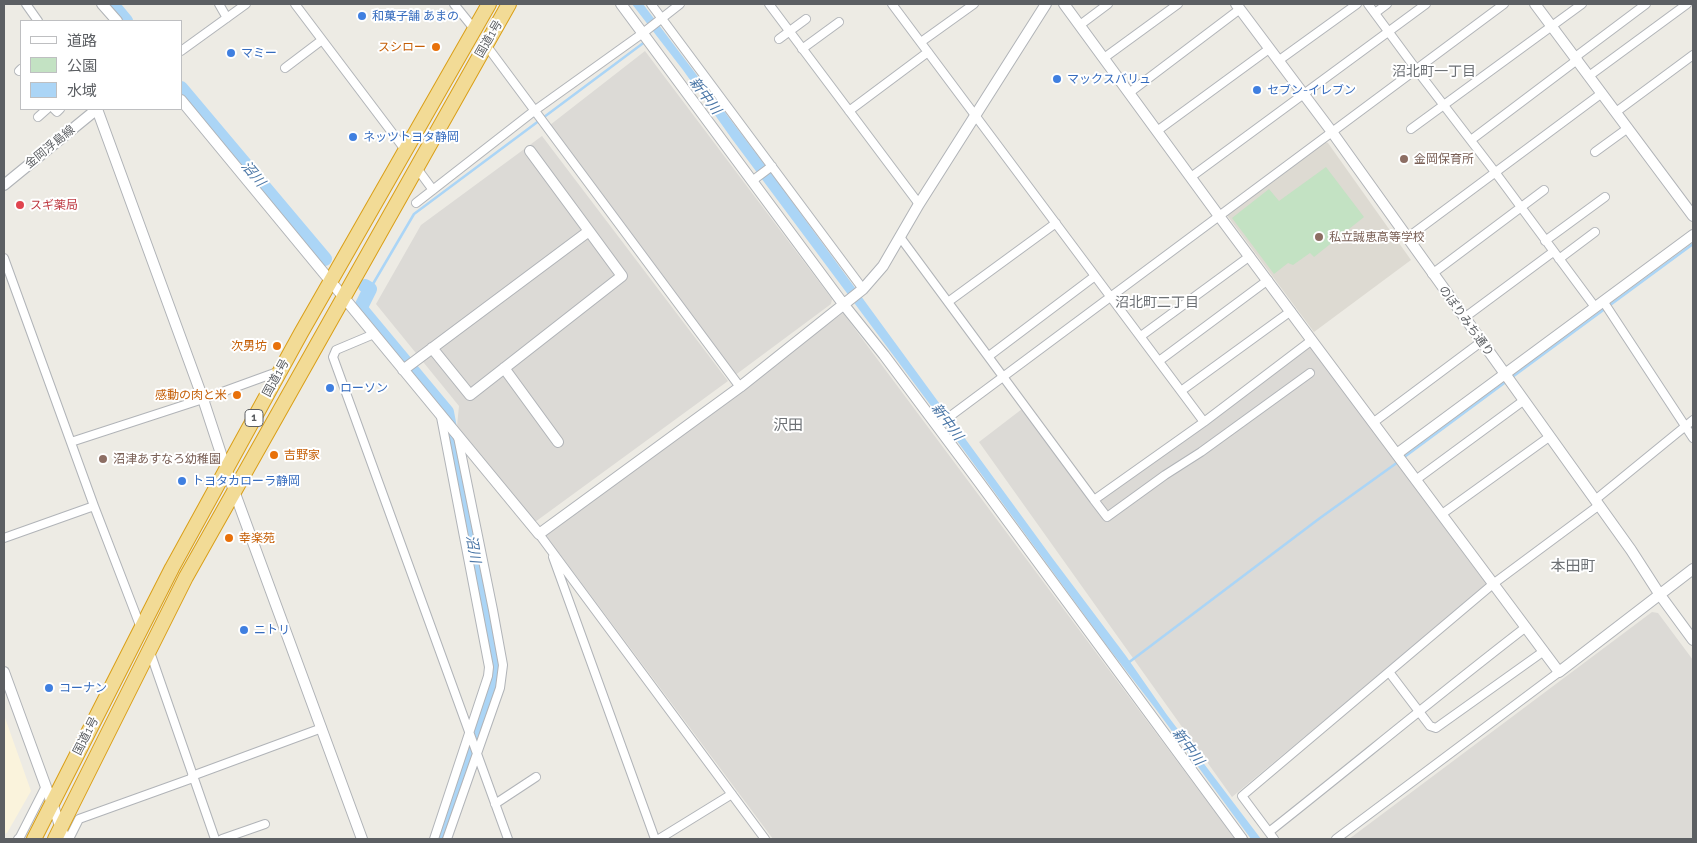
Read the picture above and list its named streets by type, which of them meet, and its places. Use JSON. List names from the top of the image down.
{
  "streets": {
    "highway": ["国道1号", "1"],
    "street": ["金岡浮島線", "のぼりみち通り"]
  },
  "districts": [
    "沼北町一丁目",
    "沼北町二丁目",
    "沢田",
    "本田町"
  ],
  "water": ["新中川", "沼川"],
  "places": [
    "和菓子舗 あまの",
    "スシロー",
    "マミー",
    "マックスバリュ",
    "セブン-イレブン",
    "ネッツトヨタ静岡",
    "金岡保育所",
    "スギ薬局",
    "私立誠恵高等学校",
    "次男坊",
    "ローソン",
    "感動の肉と米",
    "吉野家",
    "沼津あすなろ幼稚園",
    "トヨタカローラ静岡",
    "幸楽苑",
    "ニトリ",
    "コーナン"
  ],
  "legend": ["道路", "公園", "水域"]
}
